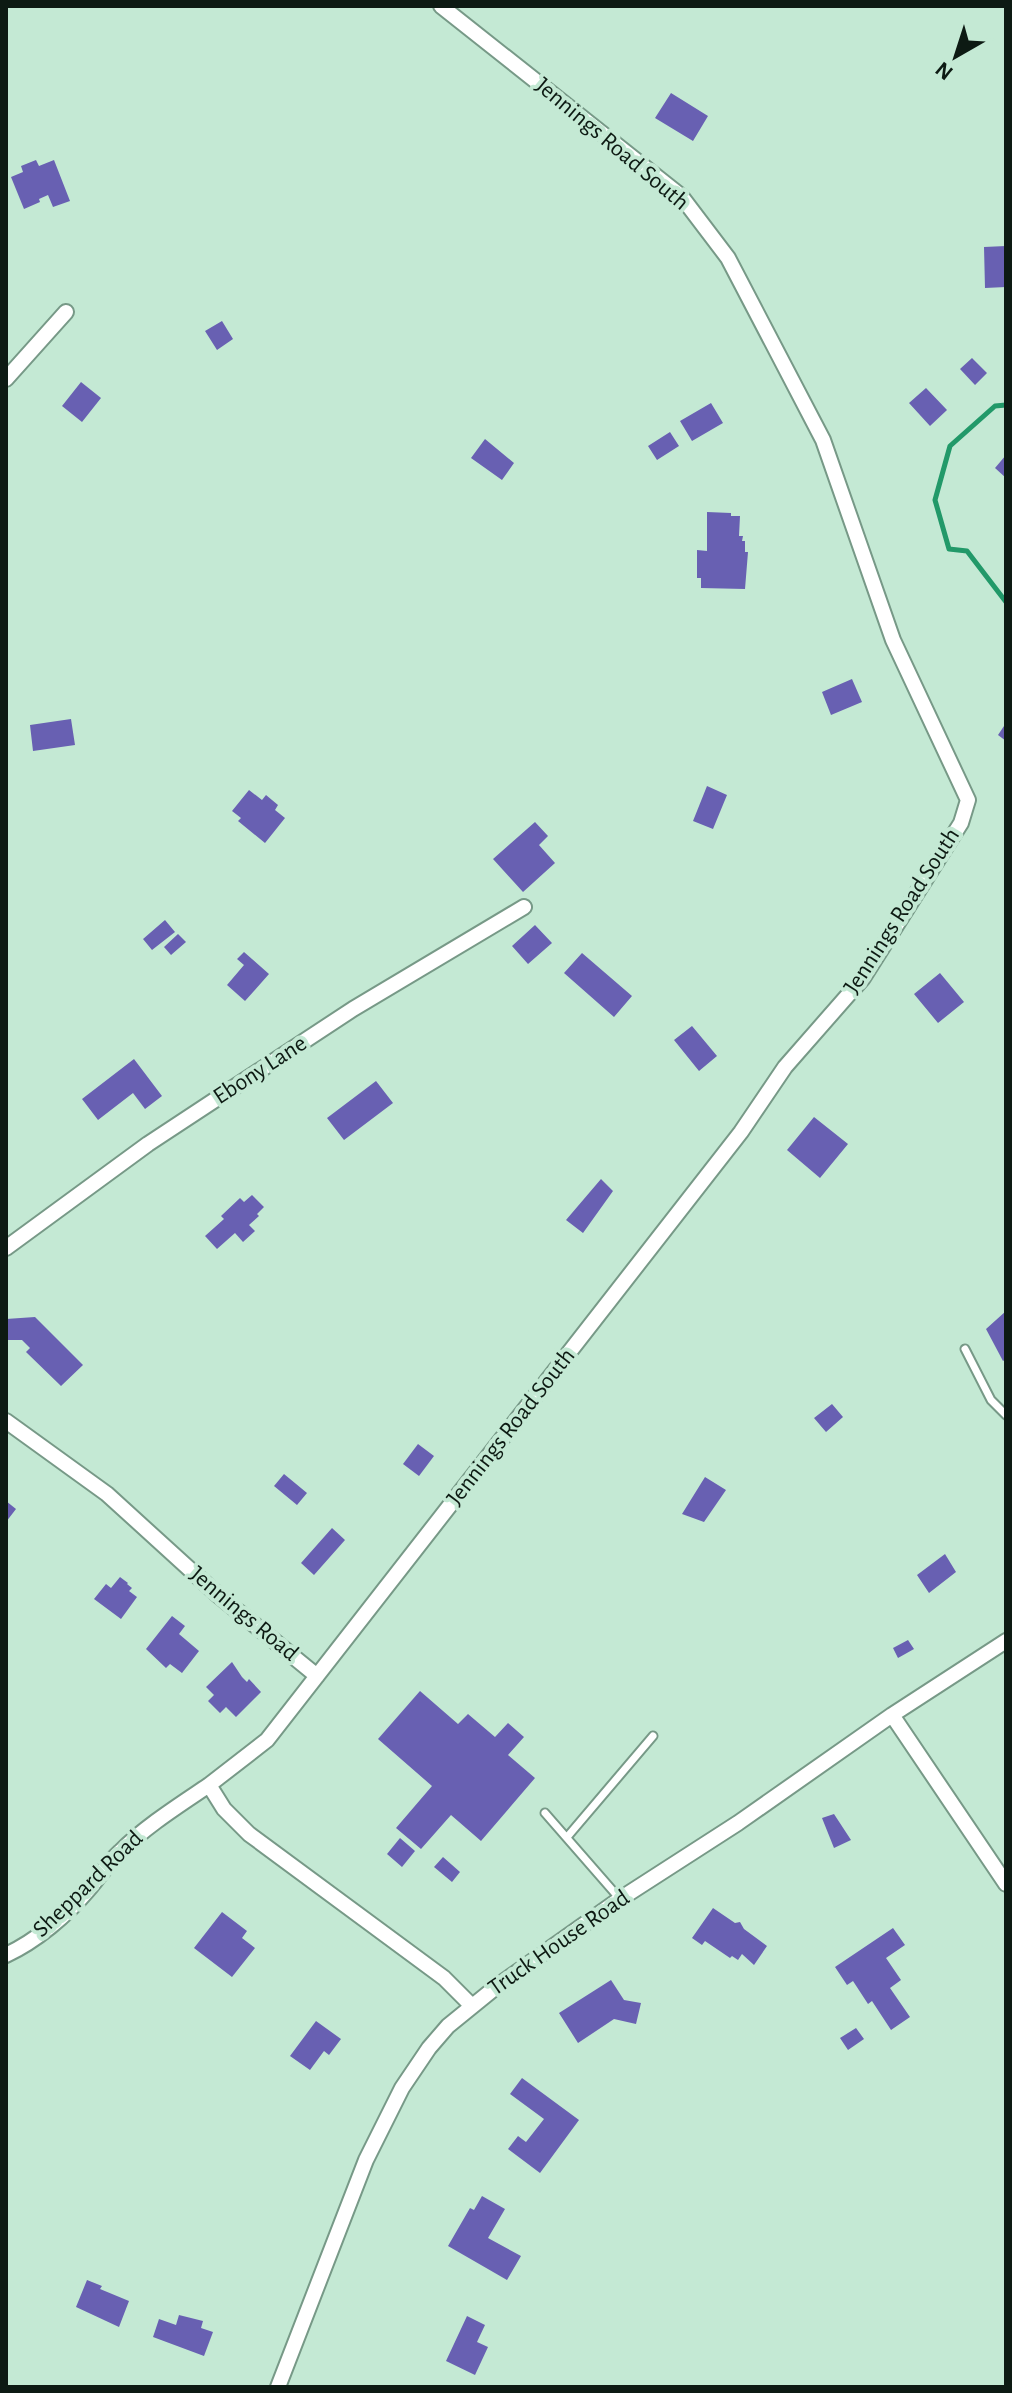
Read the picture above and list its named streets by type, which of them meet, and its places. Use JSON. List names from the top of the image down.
{
  "streets": {
    "street": [
      "Jennings Road South",
      "Ebony Lane",
      "Jennings Road",
      "Sheppard Road",
      "Truck House Road"
    ]
  },
  "crossings": [
    ["Jennings Road South", "Jennings Road"],
    ["Jennings Road", "Sheppard Road"]
  ],
  "north": "bottom left"
}
